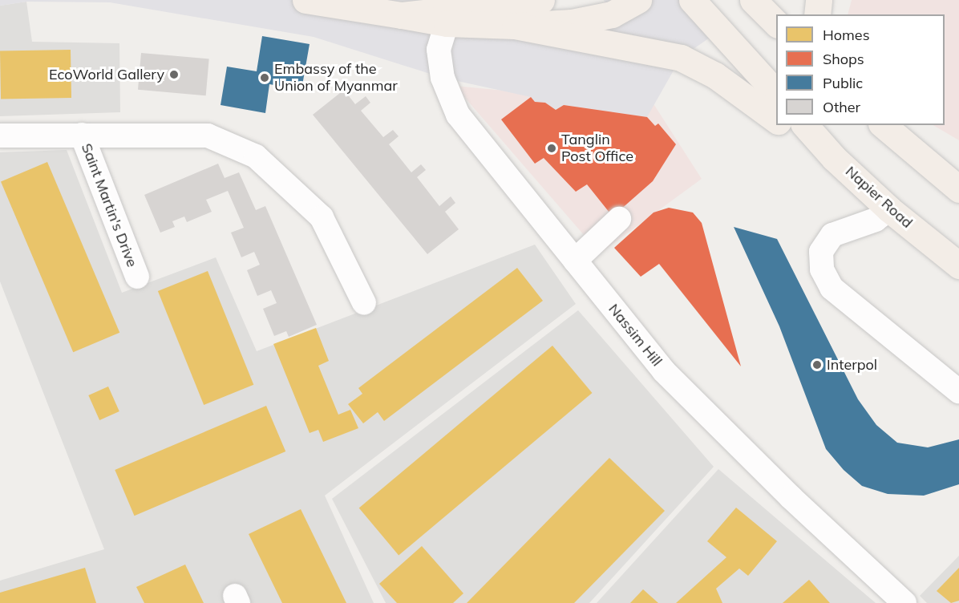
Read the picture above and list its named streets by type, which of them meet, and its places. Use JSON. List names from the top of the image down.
{
  "streets": {
    "main road": ["Napier Road"],
    "street": ["Saint Martin's Drive", "Nassim Hill"]
  },
  "places": [
    "EcoWorld Gallery",
    "Embassy of the Union of Myanmar",
    "Tanglin Post Office",
    "Interpol"
  ],
  "legend": [
    "Homes",
    "Shops",
    "Public",
    "Other"
  ]
}
